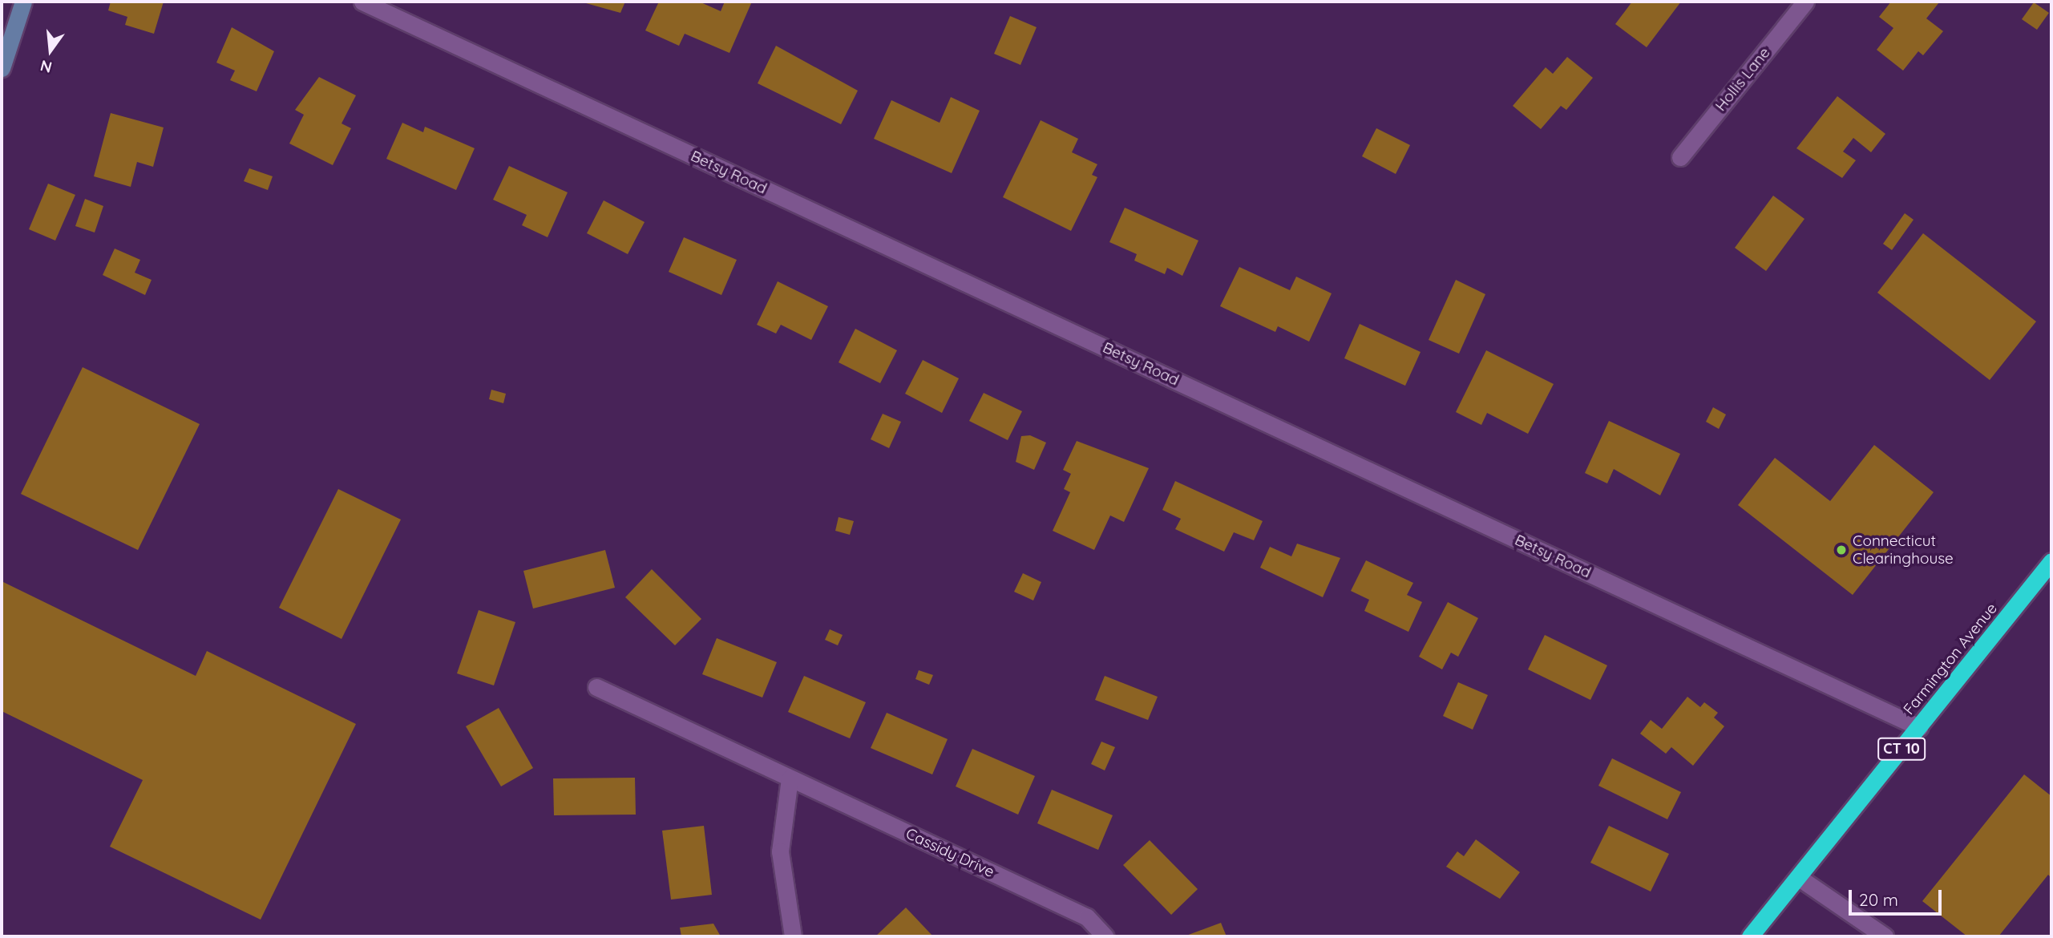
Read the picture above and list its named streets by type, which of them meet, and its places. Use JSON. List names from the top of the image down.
{
  "streets": {
    "highway": ["Farmington Avenue", "CT 10"],
    "street": ["Hollis Lane", "Betsy Road", "Cassidy Drive"]
  },
  "crossings": [
    ["Betsy Road", "Farmington Avenue"]
  ],
  "places": ["Connecticut Clearinghouse"],
  "scale_bar": "20 m",
  "north": "bottom"
}
